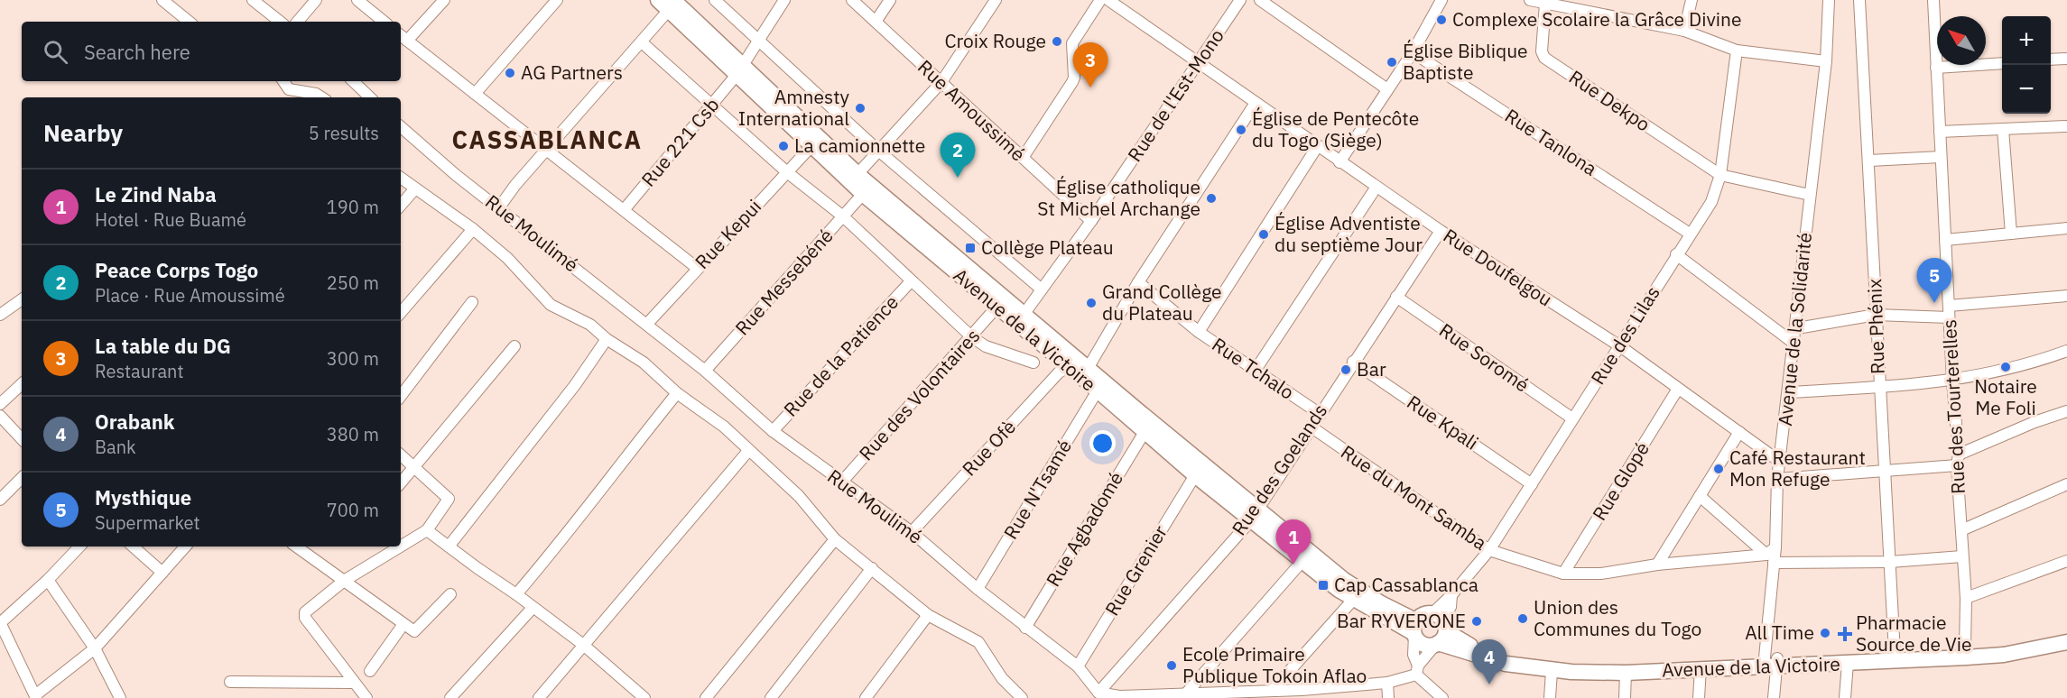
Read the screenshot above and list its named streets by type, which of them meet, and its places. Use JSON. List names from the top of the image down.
{
  "streets": {
    "highway": ["Avenue de la Victoire"],
    "street": [
      "Rue de l'Est-Mono",
      "Rue Dekpo",
      "Rue Amoussimé",
      "Rue 221 Csb",
      "Rue Tanlona",
      "Rue Moulimé",
      "Rue Kepui",
      "Rue Doufelgou",
      "Rue Messebéné",
      "Rue Phénix",
      "Avenue de la Solidarité",
      "Rue des Lilas",
      "Rue de la Patience",
      "Rue Soromé",
      "Rue Tchalo",
      "Rue des Volontaires",
      "Rue des Tourterelles",
      "Rue Kpali",
      "Rue Ofè",
      "Rue des Goelands",
      "Rue Glopé",
      "Rue N'Tsamé",
      "Rue du Mont Samba",
      "Rue Agbadomé",
      "Rue Grenier"
    ]
  },
  "crossings": [
    ["Rue de l'Est-Mono", "Rue Amoussimé"],
    ["Rue de l'Est-Mono", "Rue Doufelgou"],
    ["Rue de l'Est-Mono", "Avenue de la Victoire"],
    ["Rue Dekpo", "Rue des Lilas"],
    ["Rue 221 Csb", "Avenue de la Victoire"],
    ["Rue Tanlona", "Rue des Lilas"],
    ["Rue Moulimé", "Rue Kepui"],
    ["Rue Moulimé", "Rue Messebéné"],
    ["Rue Moulimé", "Rue de la Patience"],
    ["Rue Moulimé", "Rue des Volontaires"],
    ["Rue Moulimé", "Rue Ofè"],
    ["Rue Moulimé", "Rue des Goelands"],
    ["Rue Moulimé", "Rue N'Tsamé"],
    ["Rue Moulimé", "Rue Agbadomé"],
    ["Rue Moulimé", "Rue Grenier"],
    ["Rue Kepui", "Avenue de la Victoire"],
    ["Rue Doufelgou", "Avenue de la Solidarité"],
    ["Rue Doufelgou", "Rue des Lilas"],
    ["Rue Doufelgou", "Rue des Goelands"],
    ["Rue Doufelgou", "Rue Glopé"],
    ["Rue Messebéné", "Avenue de la Victoire"],
    ["Rue Phénix", "Avenue de la Victoire"],
    ["Rue Phénix", "Rue du Mont Samba"],
    ["Avenue de la Solidarité", "Avenue de la Victoire"],
    ["Avenue de la Solidarité", "Rue du Mont Samba"],
    ["Avenue de la Victoire", "Rue des Lilas"],
    ["Avenue de la Victoire", "Rue des Volontaires"],
    ["Avenue de la Victoire", "Rue des Tourterelles"],
    ["Avenue de la Victoire", "Rue Ofè"],
    ["Avenue de la Victoire", "Rue des Goelands"],
    ["Avenue de la Victoire", "Rue N'Tsamé"],
    ["Avenue de la Victoire", "Rue Agbadomé"],
    ["Avenue de la Victoire", "Rue Grenier"],
    ["Rue des Lilas", "Rue Soromé"],
    ["Rue des Lilas", "Rue Kpali"],
    ["Rue des Lilas", "Rue du Mont Samba"],
    ["Rue Soromé", "Rue des Goelands"],
    ["Rue Tchalo", "Rue des Goelands"],
    ["Rue des Tourterelles", "Rue du Mont Samba"],
    ["Rue Kpali", "Rue des Goelands"],
    ["Rue des Goelands", "Rue du Mont Samba"],
    ["Rue Glopé", "Rue du Mont Samba"]
  ],
  "districts": ["CASSABLANCA"],
  "places": {
    "other": [
      "Complexe Scolaire la Grâce Divine",
      "Croix Rouge",
      "Église Biblique Baptiste",
      "AG Partners",
      "Amnesty International",
      "Église de Pentecôte du Togo (Siège)",
      "La camionnette",
      "Église catholique St Michel Archange",
      "Église Adventiste du septième Jour",
      "Grand Collège du Plateau",
      "Notaire Me Foli",
      "Bar",
      "Café Restaurant Mon Refuge",
      "Union des Communes du Togo",
      "Bar RYVERONE",
      "All Time",
      "Ecole Primaire Publique Tokoin Aflao"
    ],
    "transit": ["Collège Plateau", "Cap Cassablanca"],
    "health": ["Pharmacie Source de Vie"]
  },
  "north": "top left",
  "page": {
    "map_buttons": ["+", "−"],
    "search": "Search here",
    "pins": [
      "3",
      "2",
      "5",
      "1",
      "4"
    ],
    "heading": ["Nearby", "5 results"],
    "list": [
      {
        "mark": "1",
        "name": "Le Zind Naba",
        "note": "Hotel · Rue Buamé",
        "value": "190 m"
      },
      {
        "mark": "2",
        "name": "Peace Corps Togo",
        "note": "Place · Rue Amoussimé",
        "value": "250 m"
      },
      {
        "mark": "3",
        "name": "La table du DG",
        "note": "Restaurant",
        "value": "300 m"
      },
      {
        "mark": "4",
        "name": "Orabank",
        "note": "Bank",
        "value": "380 m"
      },
      {
        "mark": "5",
        "name": "Mysthique",
        "note": "Supermarket",
        "value": "700 m"
      }
    ]
  }
}
